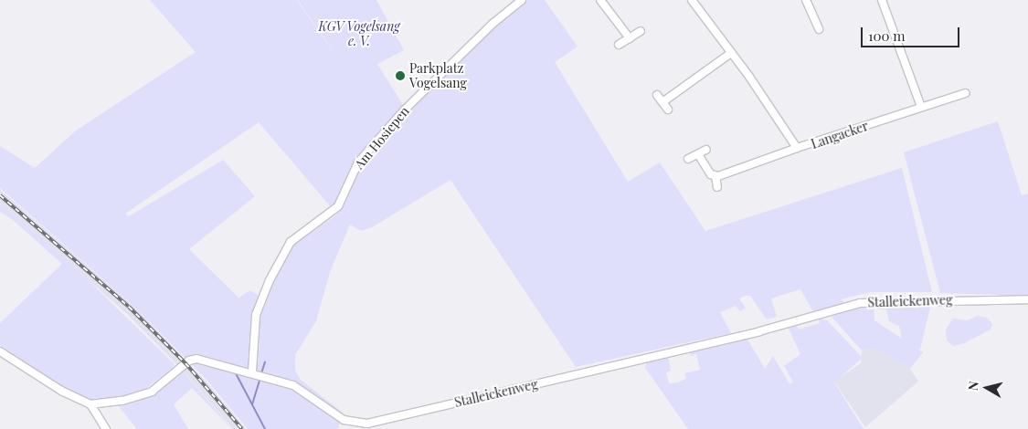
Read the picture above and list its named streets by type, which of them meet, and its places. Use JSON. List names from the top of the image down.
{
  "streets": {
    "street": ["Langacker", "Am Hosiepen", "Stalleickenweg"]
  },
  "crossings": [
    ["Am Hosiepen", "Stalleickenweg"]
  ],
  "parks": ["KGV Vogelsang e. V."],
  "places": ["Parkplatz Vogelsang"],
  "scale_bar": "100 m",
  "north": "left"
}
